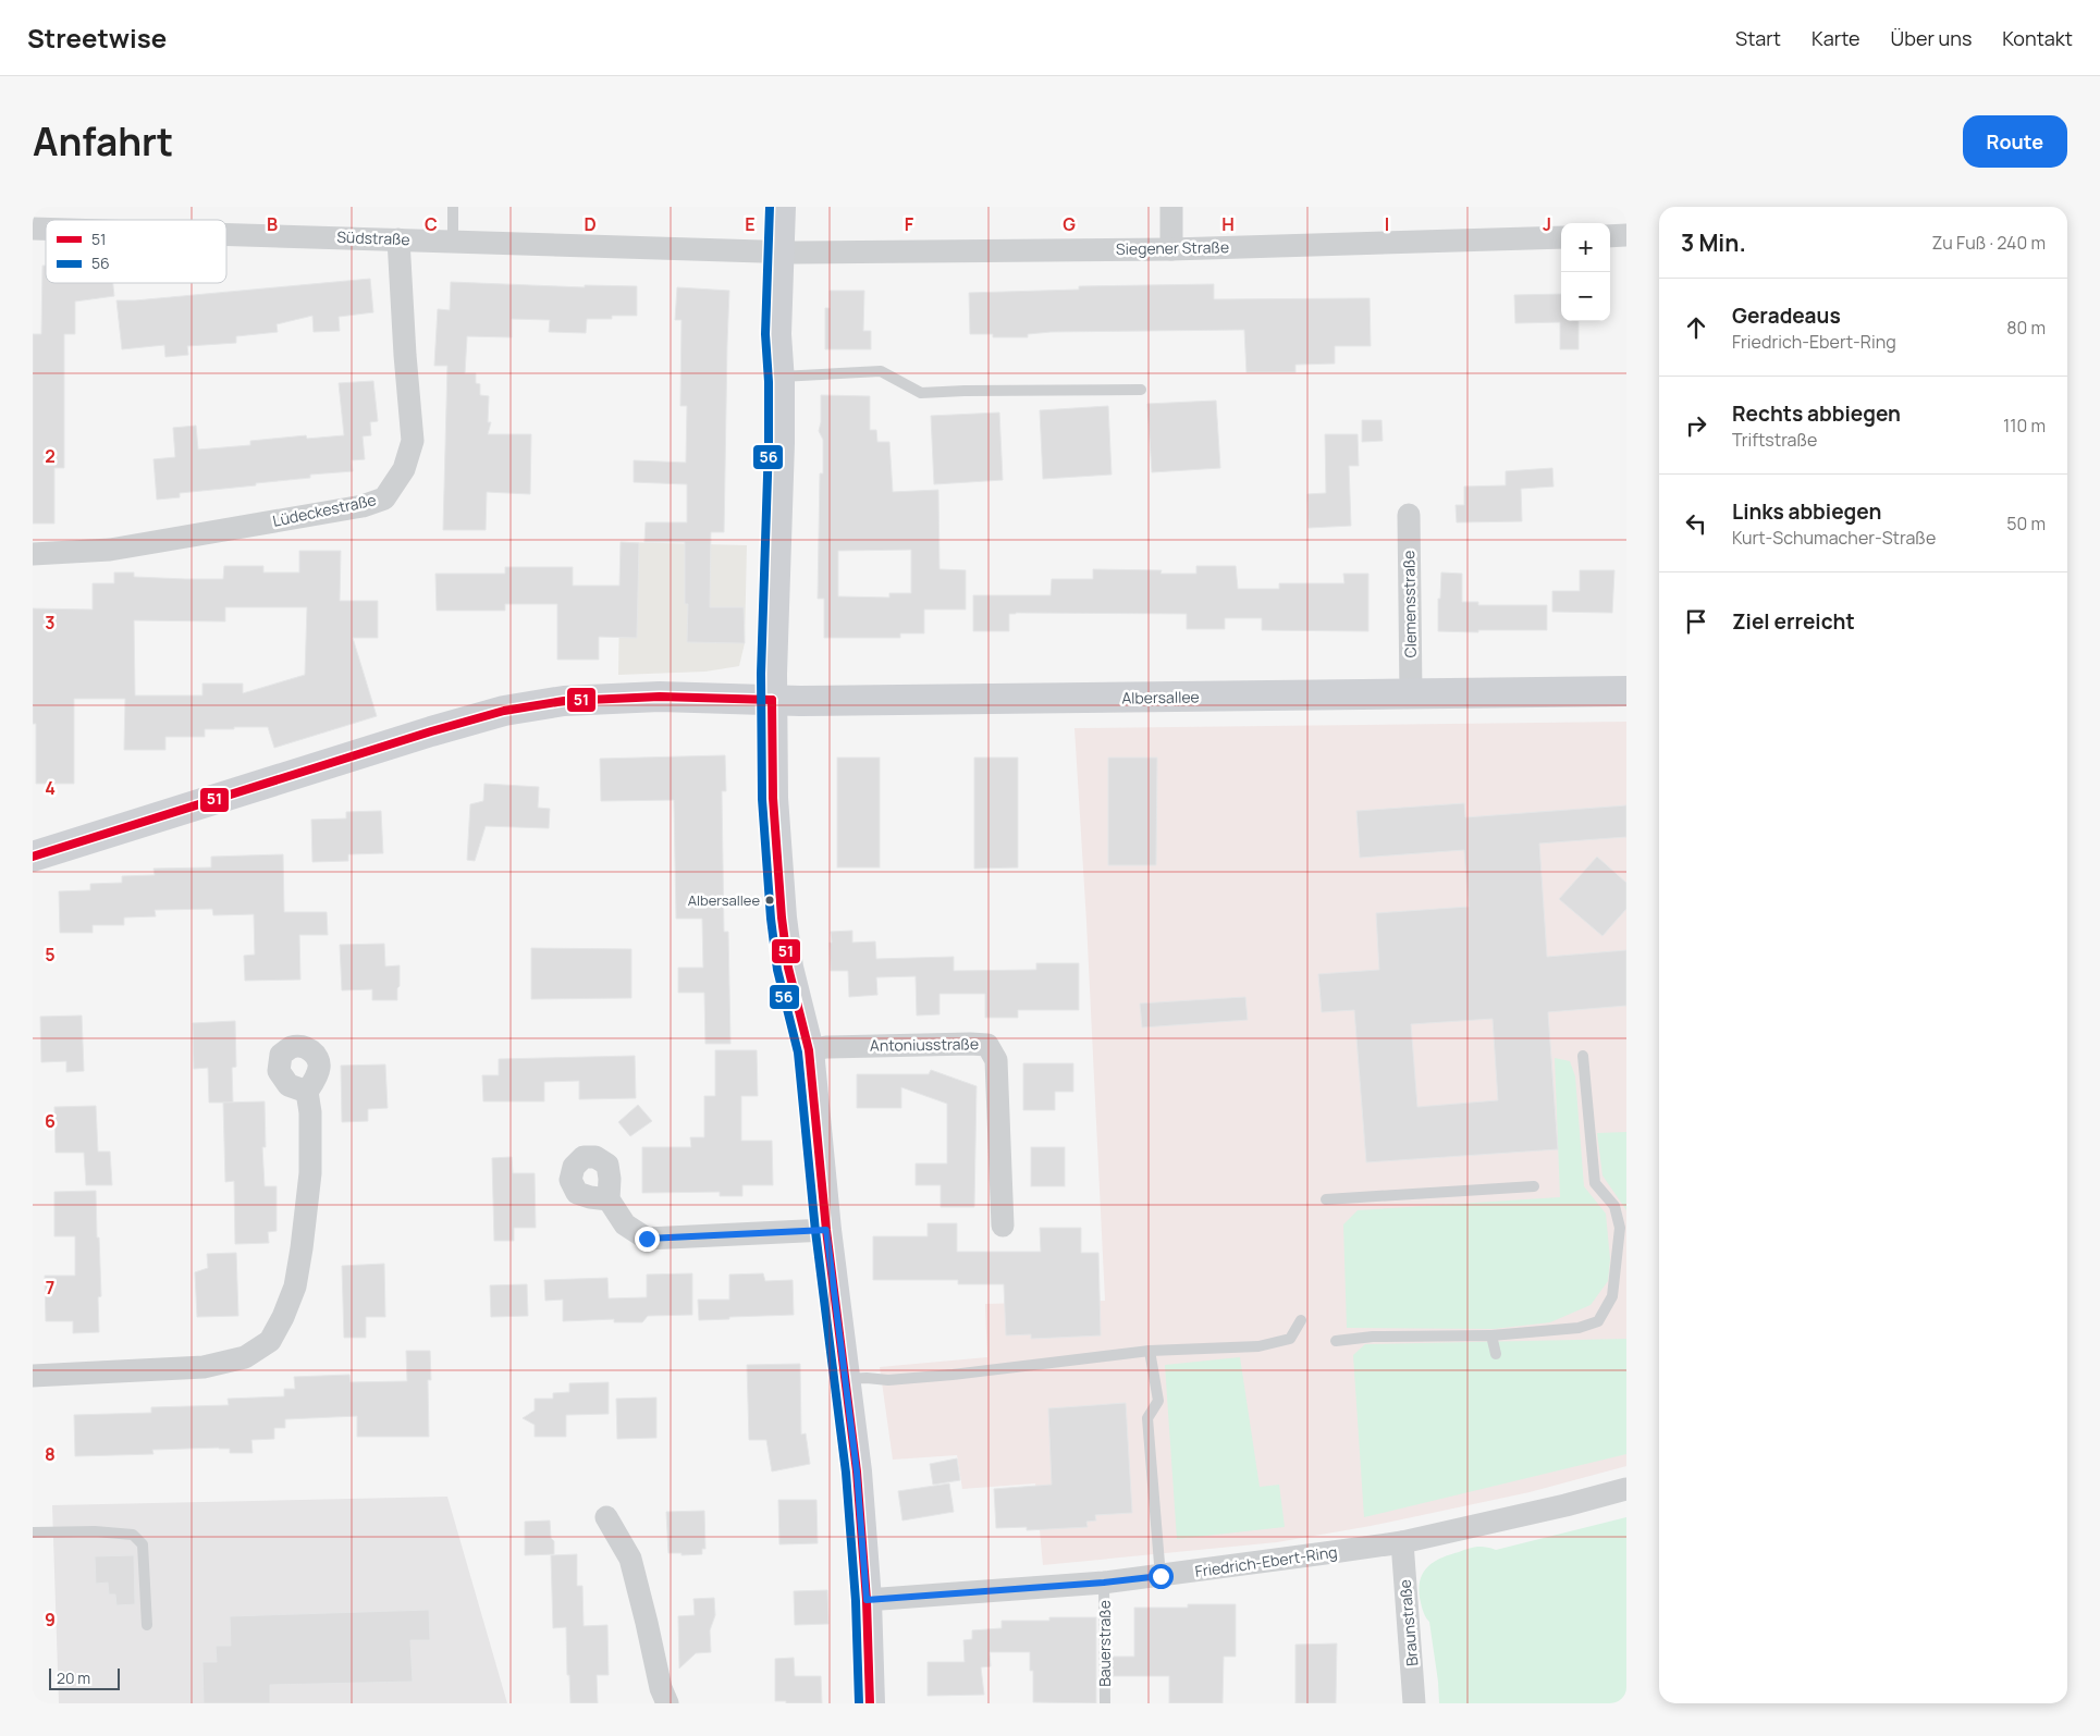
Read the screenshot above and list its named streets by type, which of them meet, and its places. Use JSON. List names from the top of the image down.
{
  "streets": {
    "street": [
      "Südstraße",
      "Siegener Straße",
      "Lüdeckestraße",
      "Clemensstraße",
      "Albersallee",
      "Antoniusstraße",
      "Friedrich-Ebert-Ring",
      "Braunstraße"
    ],
    "lane": ["Bauerstraße"]
  },
  "crossings": [
    ["Südstraße", "Siegener Straße"],
    ["Südstraße", "Lüdeckestraße"],
    ["Clemensstraße", "Albersallee"],
    ["Friedrich-Ebert-Ring", "Braunstraße"],
    ["Friedrich-Ebert-Ring", "Bauerstraße"]
  ],
  "places": ["Albersallee"],
  "lines": ["transit line 56", "transit line 51"],
  "legend": ["51", "56"],
  "scale_bar": "20 m",
  "page": {
    "header": "Streetwise",
    "nav": [
      "Start",
      "Karte",
      "Über uns",
      "Kontakt"
    ],
    "title": "Anfahrt",
    "buttons": "Route",
    "heading": ["3 Min.", "Zu Fuß · 240 m"],
    "map_buttons": ["+", "−"],
    "list": [
      ["Geradeaus", "Friedrich-Ebert-Ring", "80 m"],
      ["Rechts abbiegen", "Triftstraße", "110 m"],
      ["Links abbiegen", "Kurt-Schumacher-Straße", "50 m"],
      "Ziel erreicht"
    ],
    "scale": "20 m"
  },
  "grid": {
    "columns": [
      "B",
      "C",
      "D",
      "E",
      "F",
      "G",
      "H",
      "I",
      "J"
    ],
    "rows": [
      "2",
      "3",
      "4",
      "5",
      "6",
      "7",
      "8",
      "9"
    ]
  }
}
